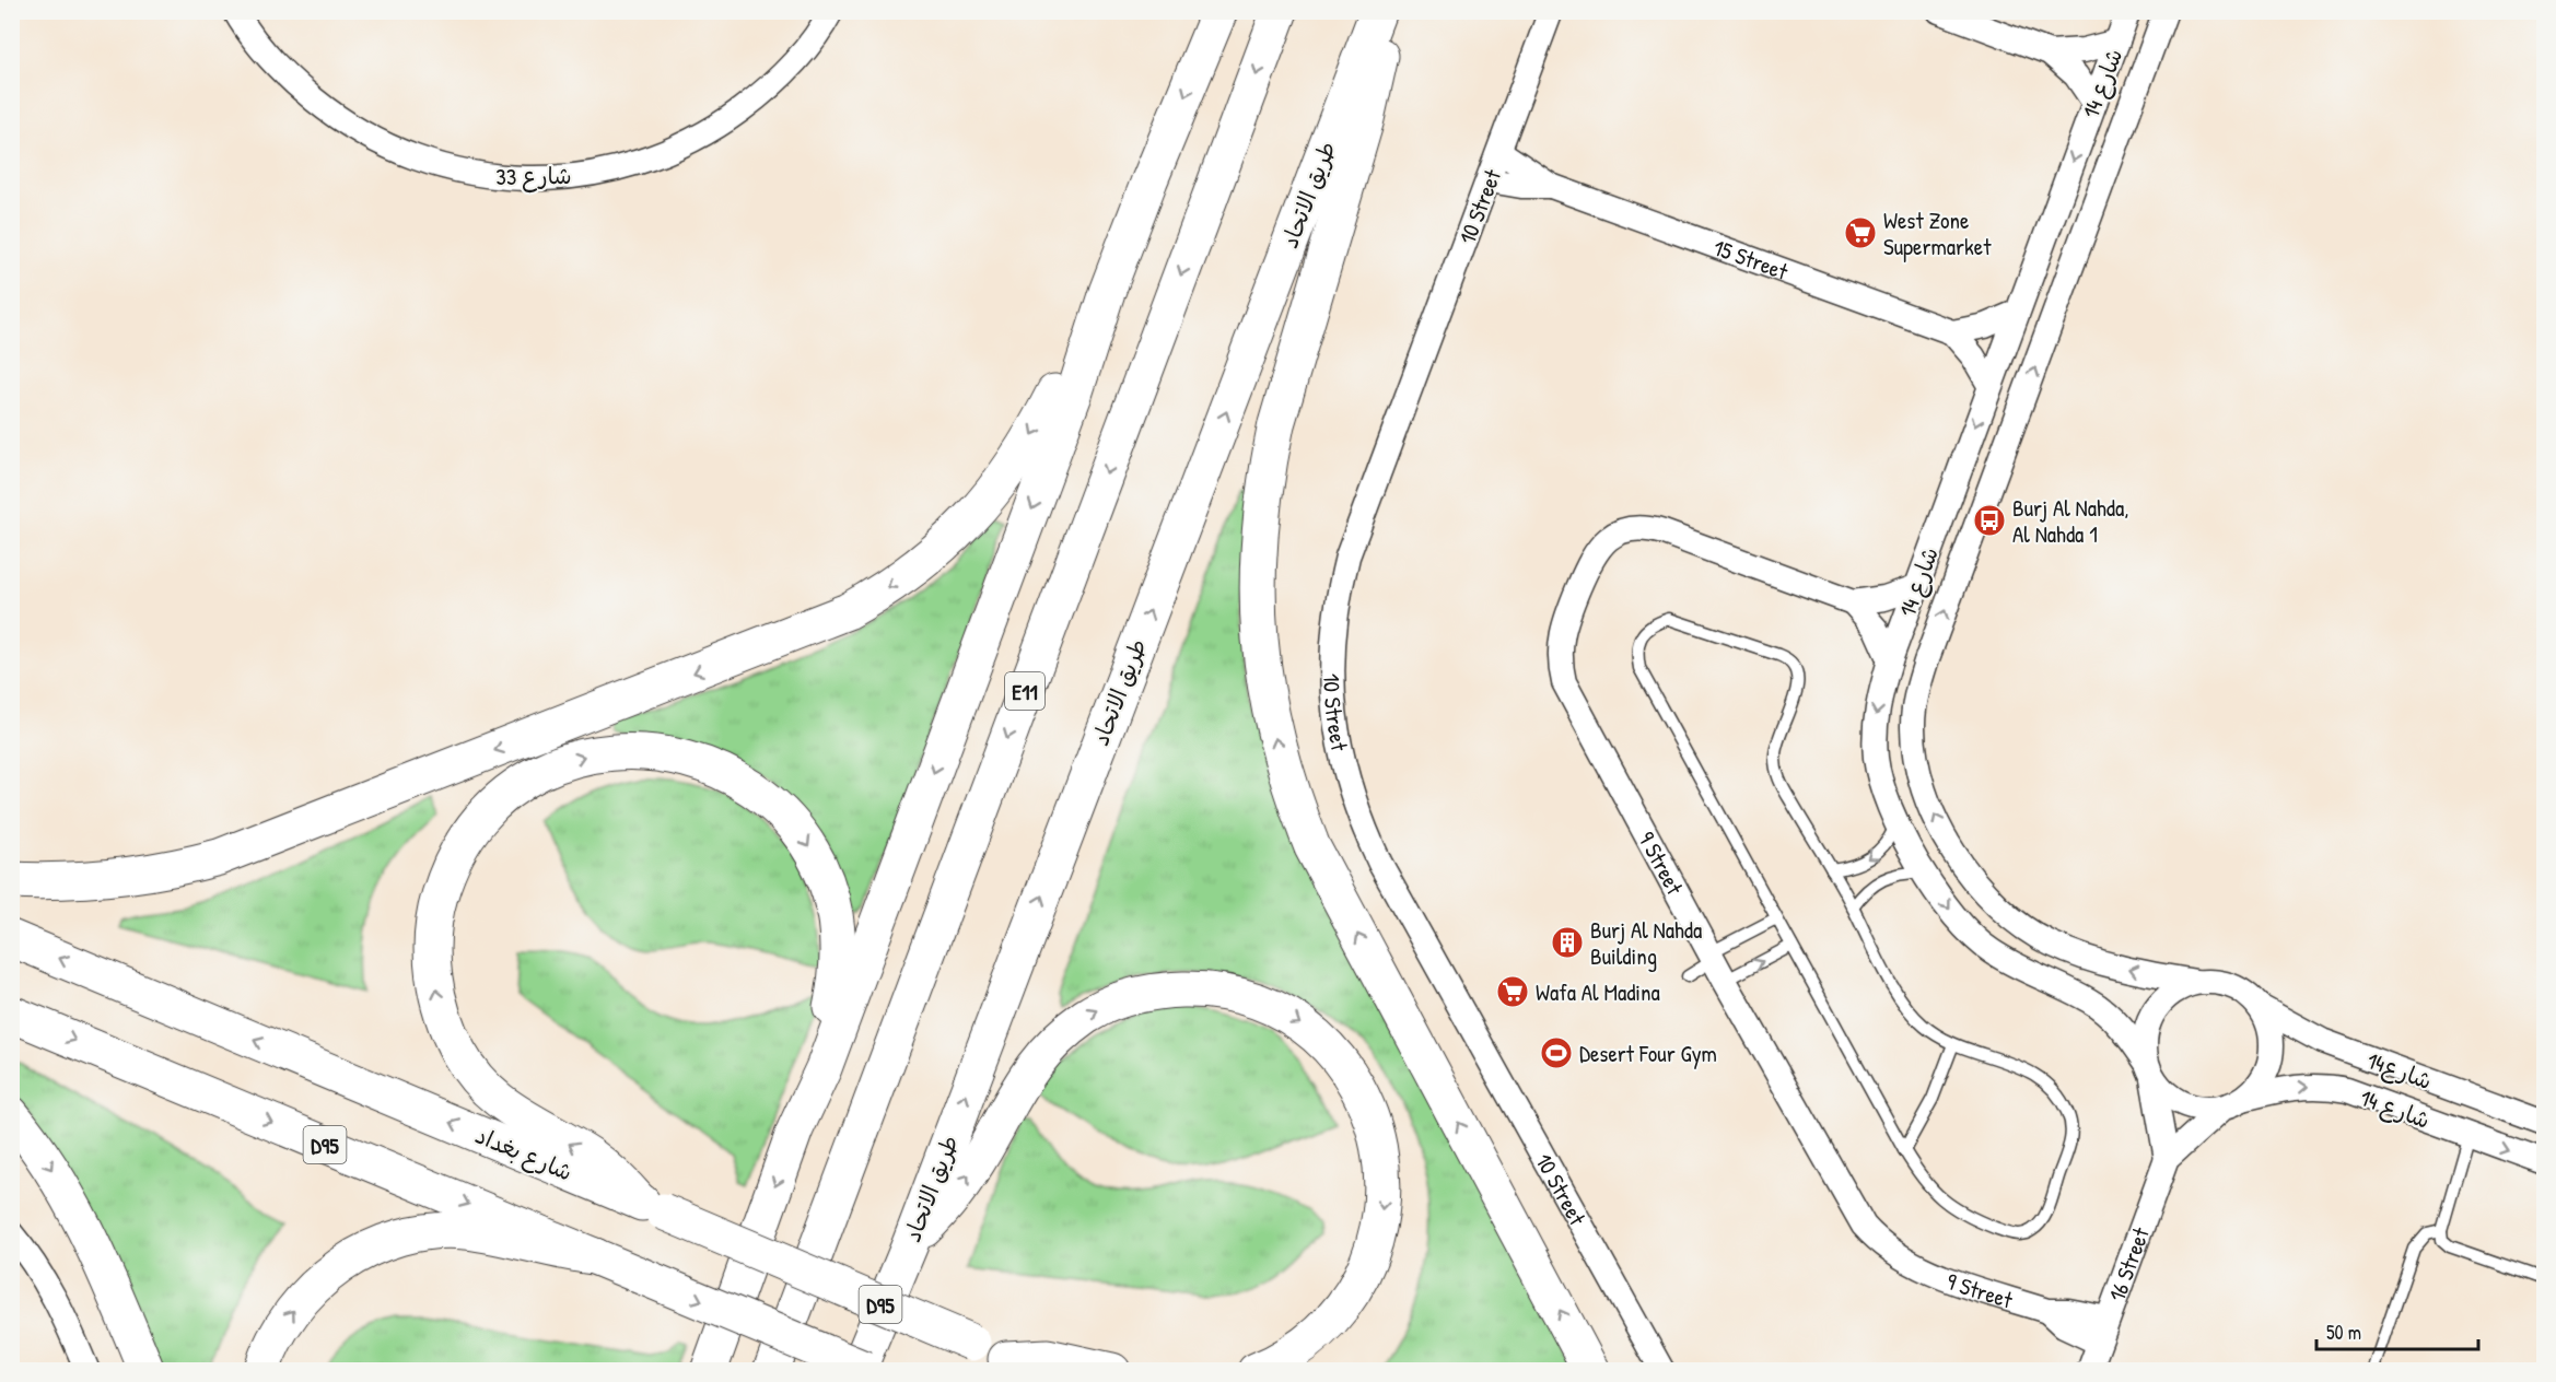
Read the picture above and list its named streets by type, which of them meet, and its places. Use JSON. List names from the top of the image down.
{
  "streets": {
    "main road": [
      "طريق الاتحاد",
      "E11",
      "D95",
      "شارع بغداد"
    ],
    "street": [
      "شارع 14",
      "شارع 33",
      "10 Street",
      "15 Street",
      "9 Street",
      "شارع14",
      "16 Street"
    ]
  },
  "crossings": [
    ["شارع 14", "شارع14"]
  ],
  "places": {
    "supermarket": ["West Zone Supermarket", "Wafa Al Madina"],
    "bus stop": ["Burj Al Nahda, Al Nahda 1"],
    "building": ["Burj Al Nahda Building"],
    "sports": ["Desert Four Gym"]
  },
  "scale_bar": "50 m"
}
